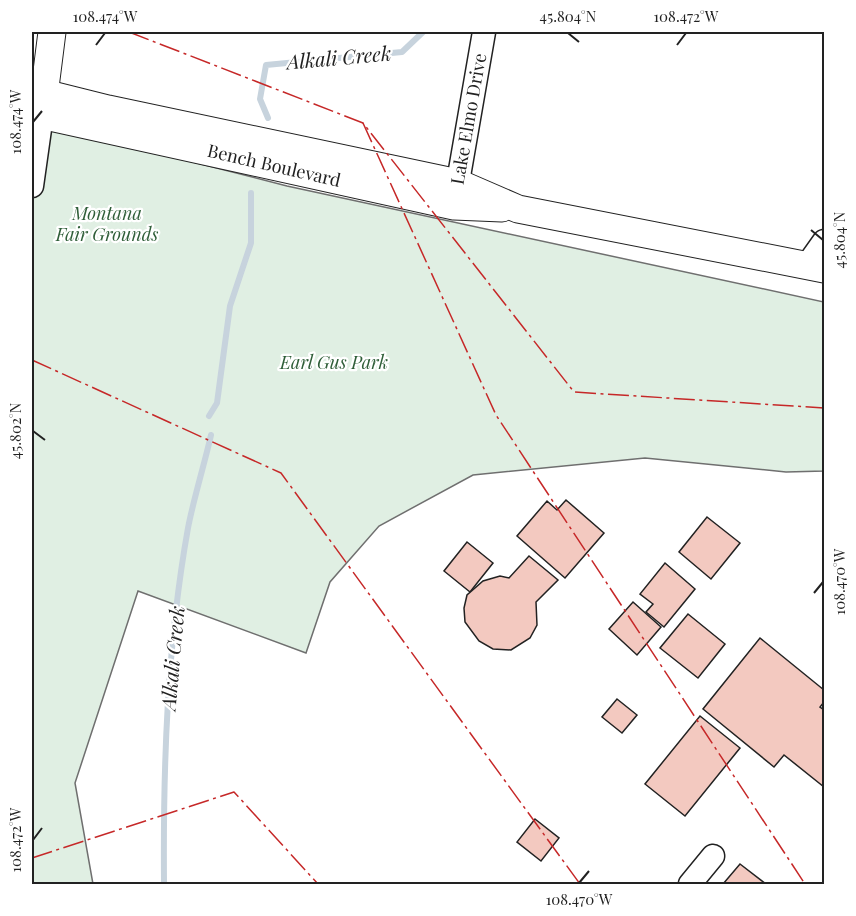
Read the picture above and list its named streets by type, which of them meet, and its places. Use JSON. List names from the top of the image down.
{
  "streets": {
    "street": ["Lake Elmo Drive"]
  },
  "water": ["Alkali Creek"],
  "parks": ["Montana Fair Grounds", "Earl Gus Park"],
  "coordinates": [
    "108.474°W",
    "45.804°N",
    "108.472°W",
    "45.802°N",
    "108.470°W"
  ]
}
